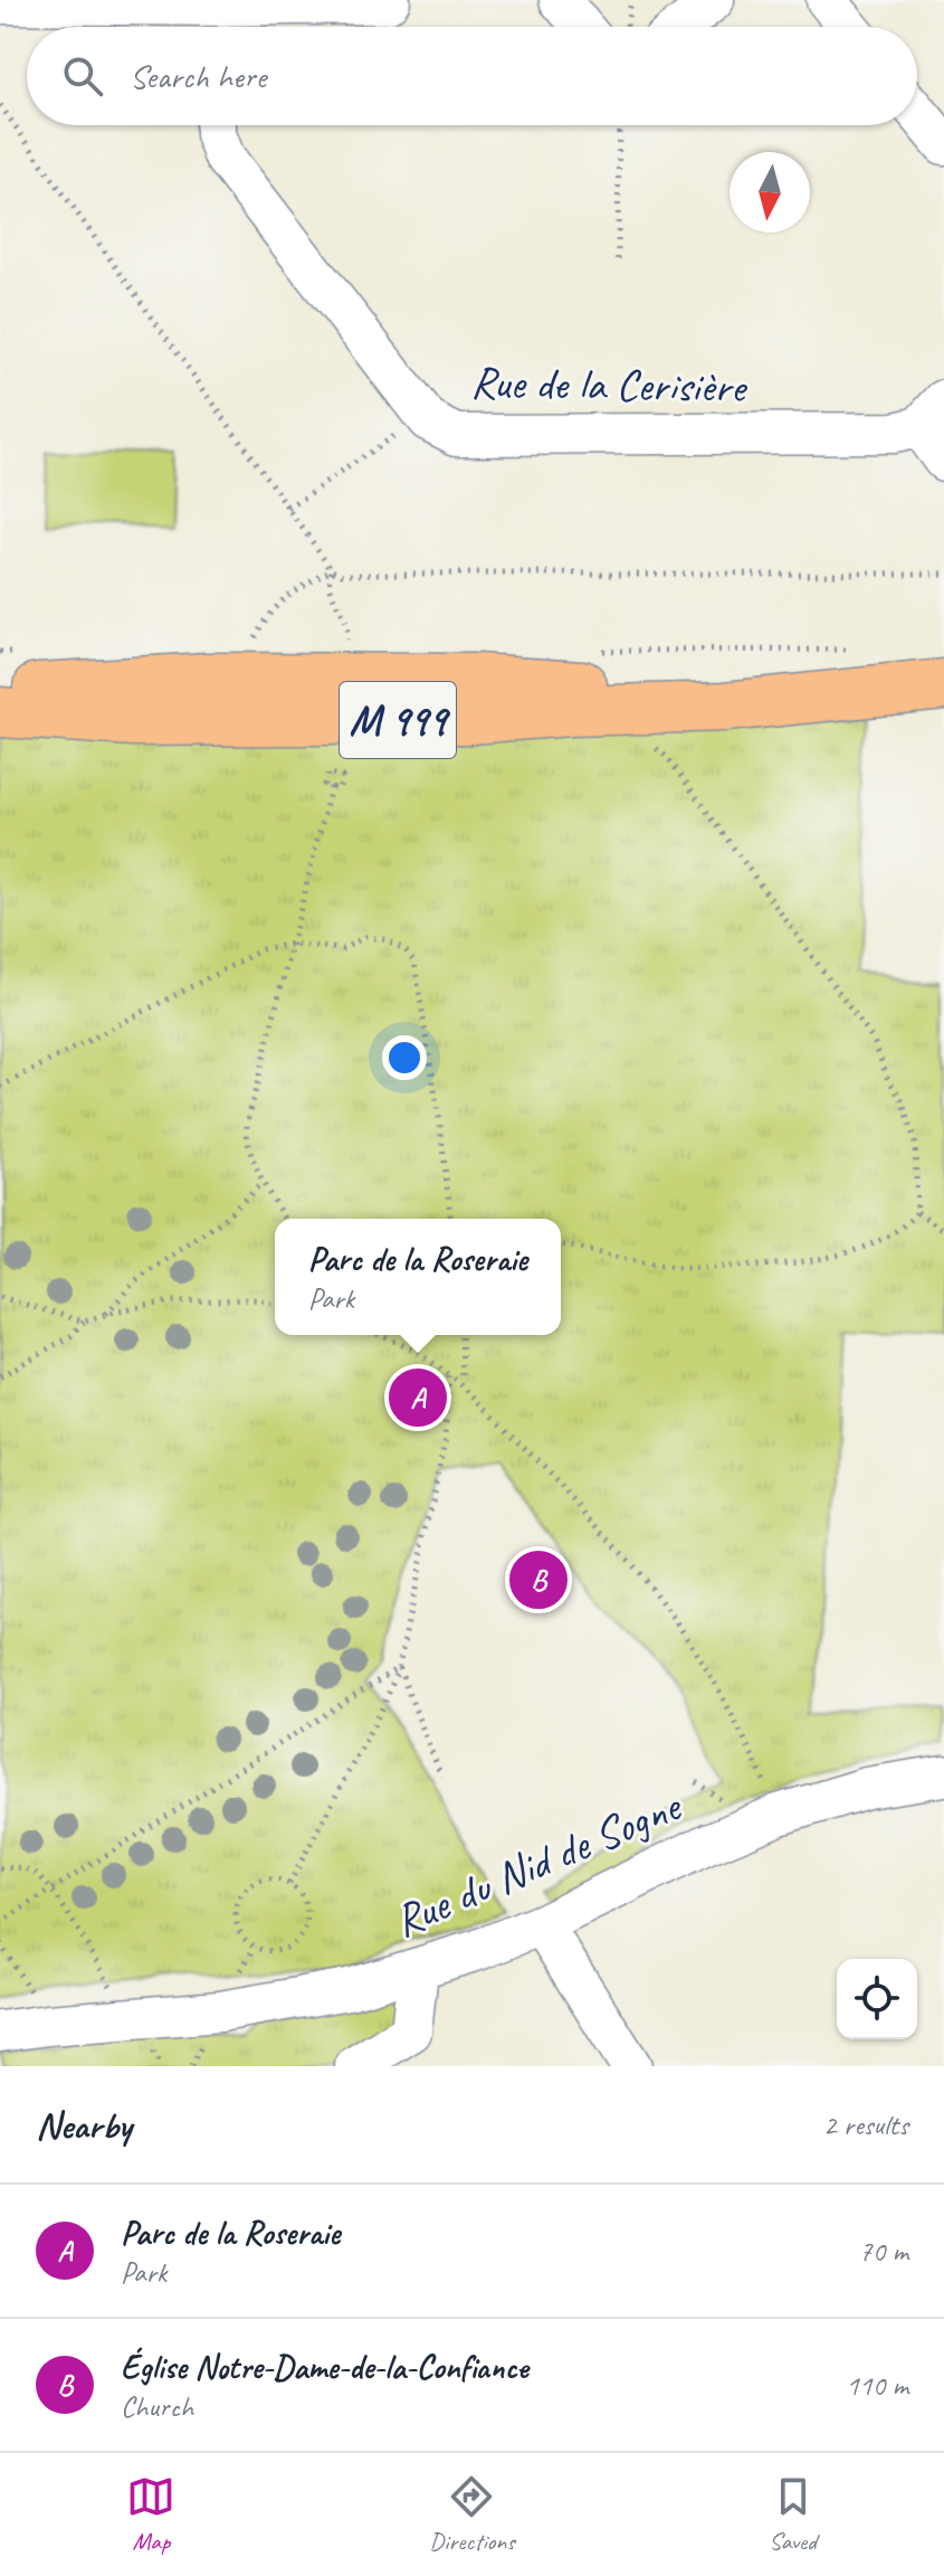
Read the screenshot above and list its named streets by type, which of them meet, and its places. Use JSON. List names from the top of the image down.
{
  "streets": {
    "main road": ["M 999"],
    "street": ["Rue de la Cerisière", "Rue du Nid de Sogne"]
  },
  "north": "bottom",
  "page": {
    "search": "Search here",
    "popup": ["Parc de la Roseraie", "Park"],
    "pins": ["A", "B"],
    "heading": ["Nearby", "2 results"],
    "list": [
      {
        "mark": "A",
        "name": "Parc de la Roseraie",
        "note": "Park",
        "value": "70 m"
      },
      {
        "mark": "B",
        "name": "Église Notre-Dame-de-la-Confiance",
        "note": "Church",
        "value": "110 m"
      }
    ],
    "nav": ["Map", "Directions", "Saved"]
  }
}
